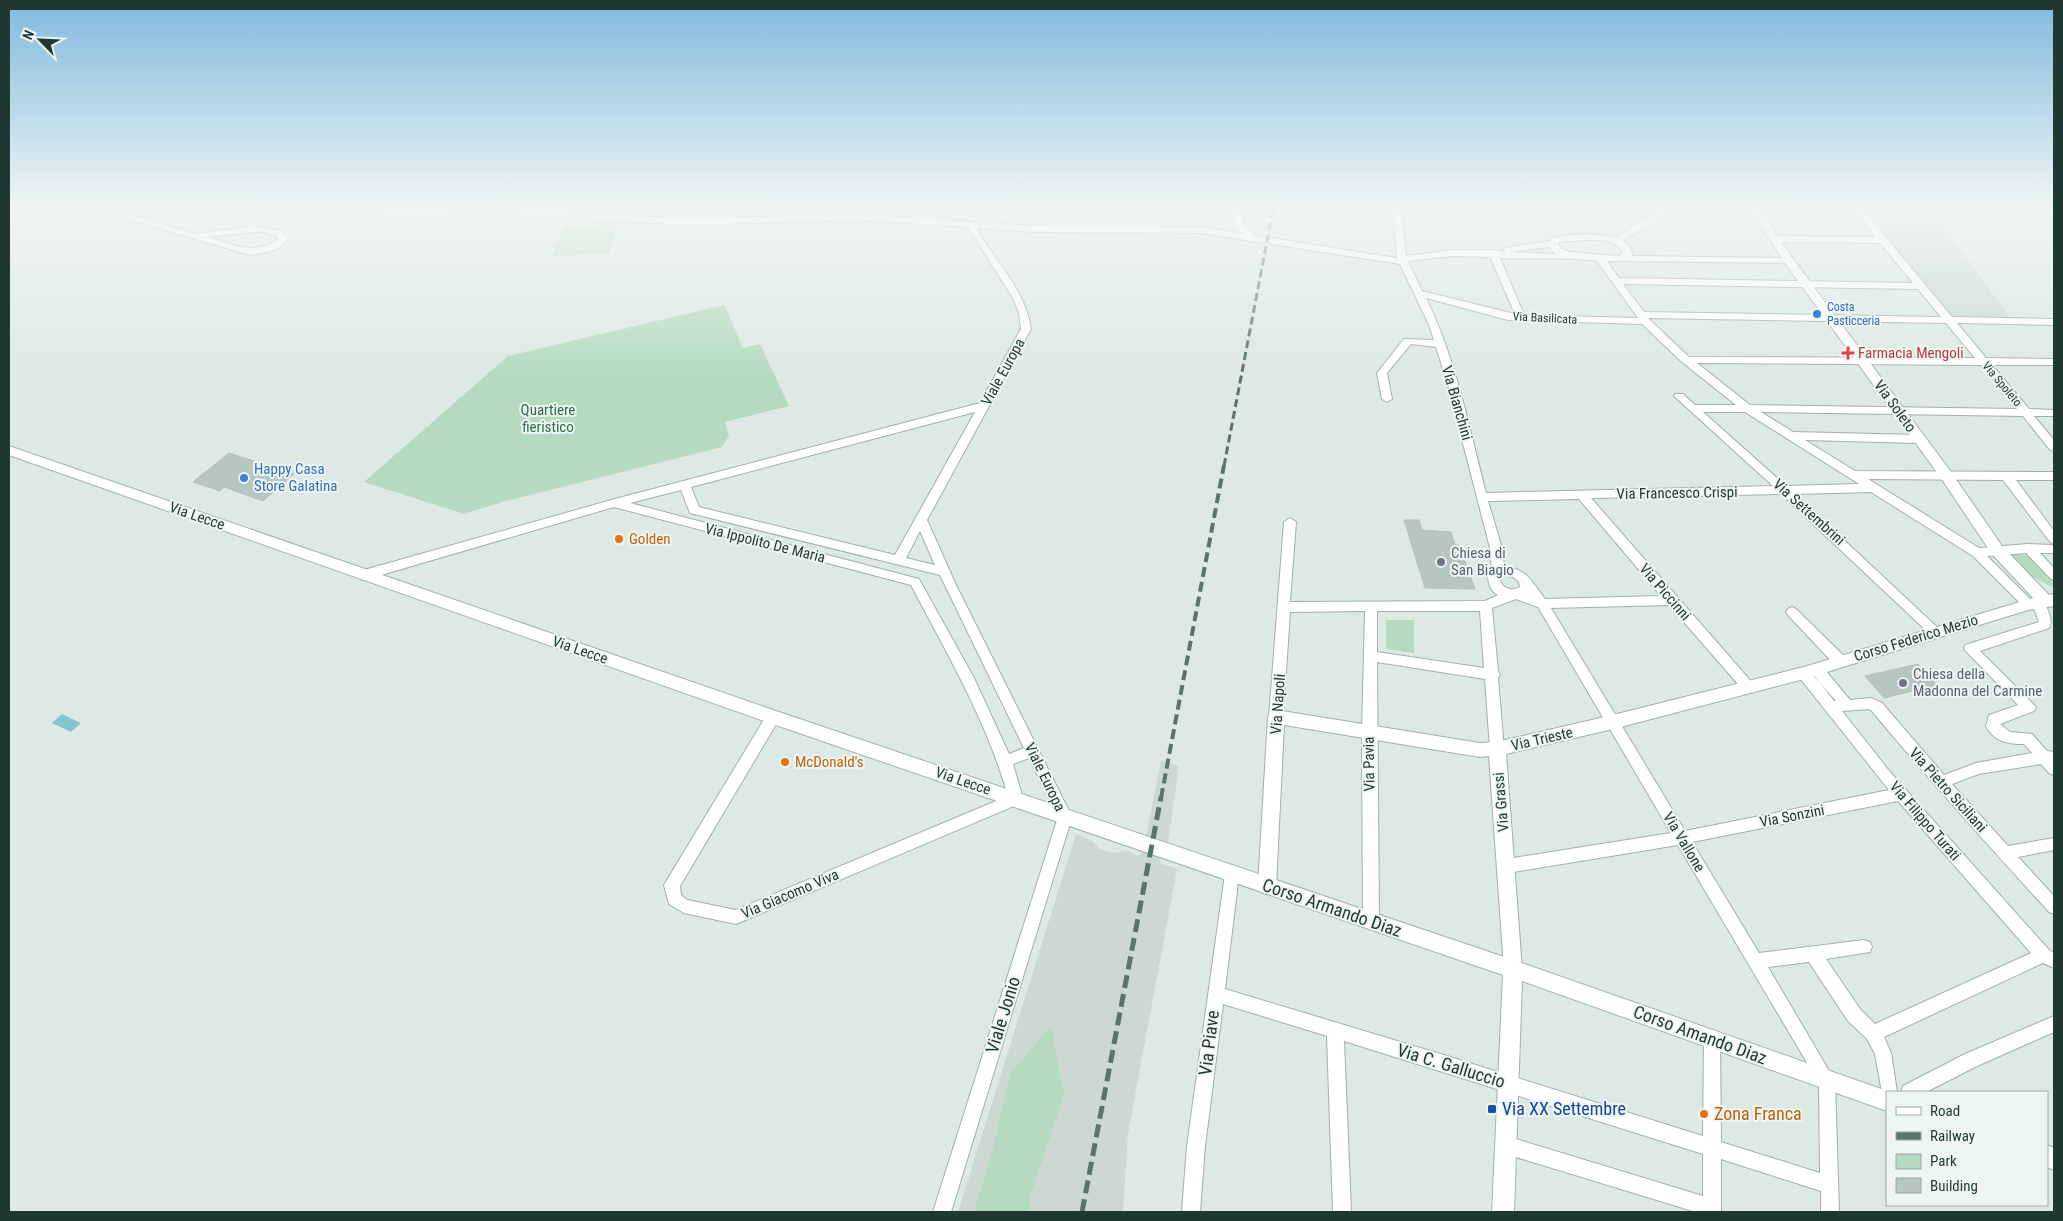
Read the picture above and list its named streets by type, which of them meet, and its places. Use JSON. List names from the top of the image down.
{
  "streets": {
    "main road": [
      "Via Soleto",
      "Via Lecce",
      "Corso Federico Mezio",
      "Via Napoli",
      "Via Trieste",
      "Via Grassi",
      "Corso Armando Diaz",
      "Corso Amando Diaz"
    ],
    "street": [
      "Via Basilicata",
      "Viale Europa",
      "Via Spoleto",
      "Via Bianchini",
      "Via Francesco Crispi",
      "Via Settembrini",
      "Via Ippolito De Maria",
      "Via Piccinni",
      "Via Pavia",
      "Via Pietro Siciliani",
      "Via Sonzini",
      "Via Filippo Turati",
      "Via Vallone",
      "Via Giacomo Viva",
      "Viale Jonio",
      "Via Piave",
      "Via C. Galluccio"
    ]
  },
  "crossings": [
    ["Via Basilicata", "Via Spoleto"],
    ["Via Basilicata", "Via Bianchini"],
    ["Via Basilicata", "Via Soleto"],
    ["Viale Europa", "Via Lecce"],
    ["Viale Europa", "Via Ippolito De Maria"],
    ["Viale Europa", "Via Giacomo Viva"],
    ["Viale Europa", "Viale Jonio"],
    ["Via Bianchini", "Via Francesco Crispi"],
    ["Via Soleto", "Corso Federico Mezio"],
    ["Via Francesco Crispi", "Via Settembrini"],
    ["Via Francesco Crispi", "Via Piccinni"],
    ["Via Settembrini", "Corso Federico Mezio"],
    ["Via Lecce", "Via Giacomo Viva"],
    ["Via Lecce", "Corso Armando Diaz"],
    ["Via Lecce", "Viale Jonio"],
    ["Via Piccinni", "Via Trieste"],
    ["Corso Federico Mezio", "Via Trieste"],
    ["Corso Federico Mezio", "Via Filippo Turati"],
    ["Via Napoli", "Via Trieste"],
    ["Via Napoli", "Corso Armando Diaz"],
    ["Via Trieste", "Via Pavia"],
    ["Via Trieste", "Via Grassi"],
    ["Via Trieste", "Via Filippo Turati"],
    ["Via Trieste", "Via Vallone"],
    ["Via Pavia", "Corso Armando Diaz"],
    ["Via Pietro Siciliani", "Via Filippo Turati"],
    ["Via Grassi", "Via Sonzini"],
    ["Via Grassi", "Corso Armando Diaz"],
    ["Via Grassi", "Corso Amando Diaz"],
    ["Via Grassi", "Via C. Galluccio"],
    ["Via Sonzini", "Via Filippo Turati"],
    ["Via Sonzini", "Via Vallone"],
    ["Via Vallone", "Corso Amando Diaz"],
    ["Corso Armando Diaz", "Corso Amando Diaz"],
    ["Corso Armando Diaz", "Via Piave"],
    ["Via Piave", "Via C. Galluccio"]
  ],
  "parks": ["Quartiere fieristico"],
  "places": {
    "other": [
      "Costa Pasticceria",
      "Happy Casa Store Galatina",
      "Golden",
      "Chiesa di San Biagio",
      "Chiesa della Madonna del Carmine",
      "McDonald's",
      "Zona Franca"
    ],
    "health": ["Farmacia Mengoli"],
    "transit": ["Via XX Settembre"]
  },
  "legend": [
    "Road",
    "Railway",
    "Park",
    "Building"
  ],
  "north": "top left"
}
